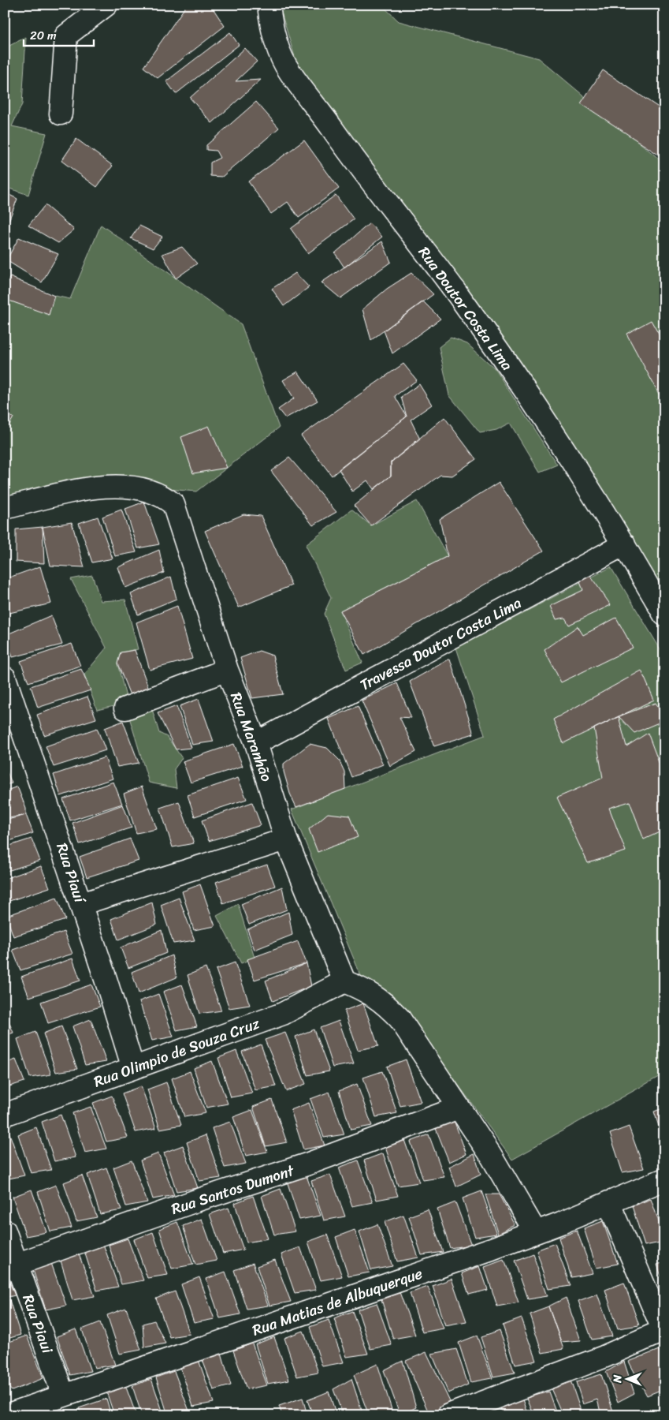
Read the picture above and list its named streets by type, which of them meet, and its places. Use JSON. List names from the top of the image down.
{
  "streets": {
    "street": [
      "Rua Doutor Costa Lima",
      "Travessa Doutor Costa Lima",
      "Rua Maranhão",
      "Rua Piauí",
      "Rua Olimpio de Souza Cruz",
      "Rua Santos Dumont",
      "Rua Matias de Albuquerque",
      "Rua Piaui"
    ]
  },
  "crossings": [
    ["Rua Doutor Costa Lima", "Travessa Doutor Costa Lima"],
    ["Travessa Doutor Costa Lima", "Rua Maranhão"],
    ["Rua Maranhão", "Rua Olimpio de Souza Cruz"],
    ["Rua Piauí", "Rua Olimpio de Souza Cruz"],
    ["Rua Santos Dumont", "Rua Piaui"],
    ["Rua Matias de Albuquerque", "Rua Piaui"]
  ],
  "scale_bar": "20 m",
  "north": "left"
}
